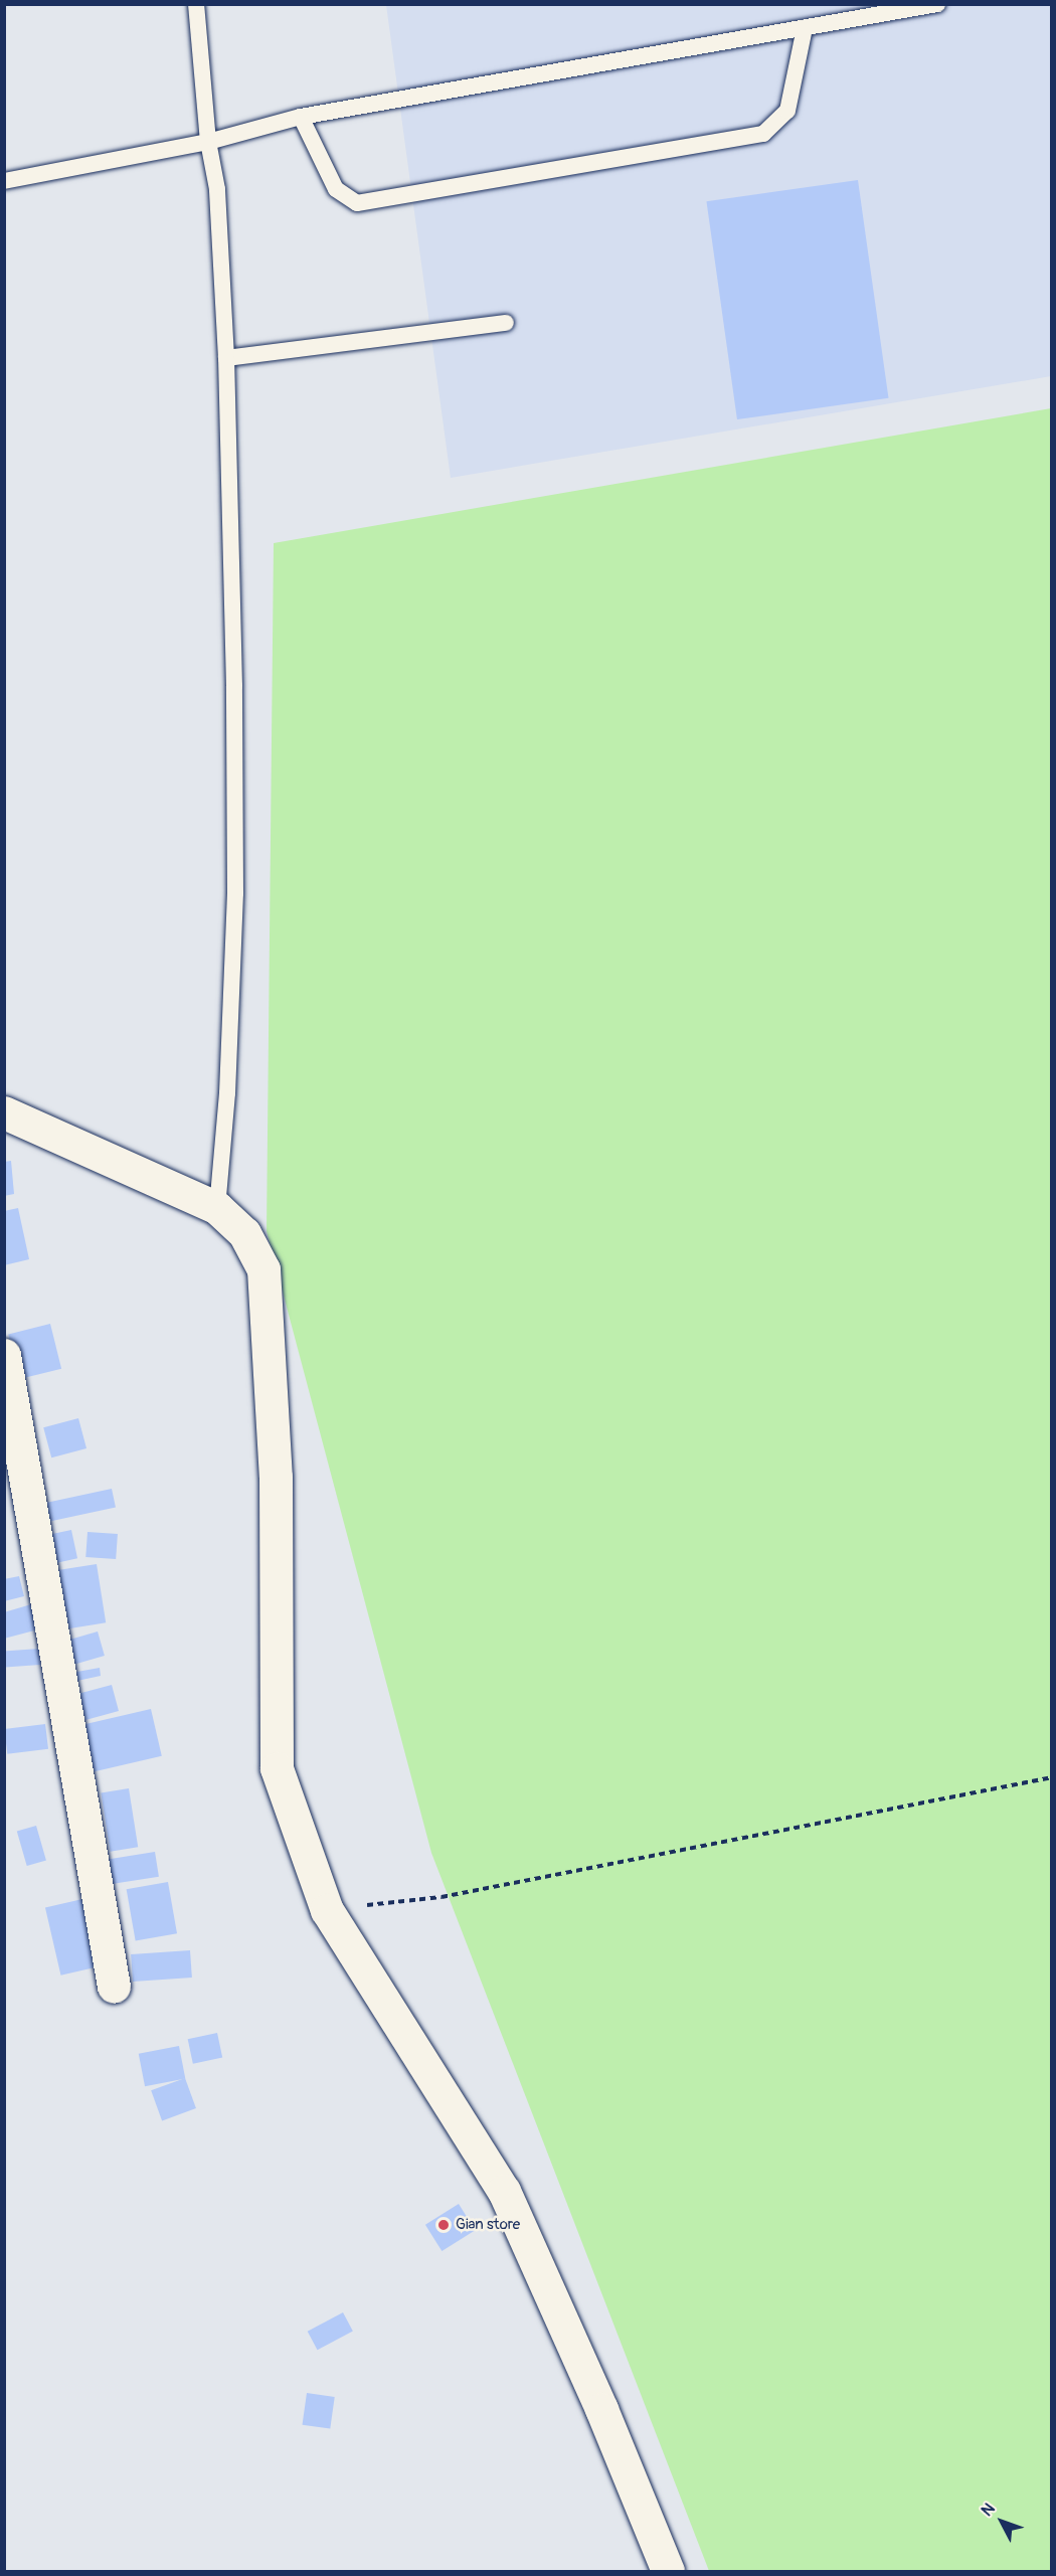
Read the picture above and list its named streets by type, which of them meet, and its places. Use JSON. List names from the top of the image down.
{
  "places": ["Gian store"],
  "north": "top left"
}
